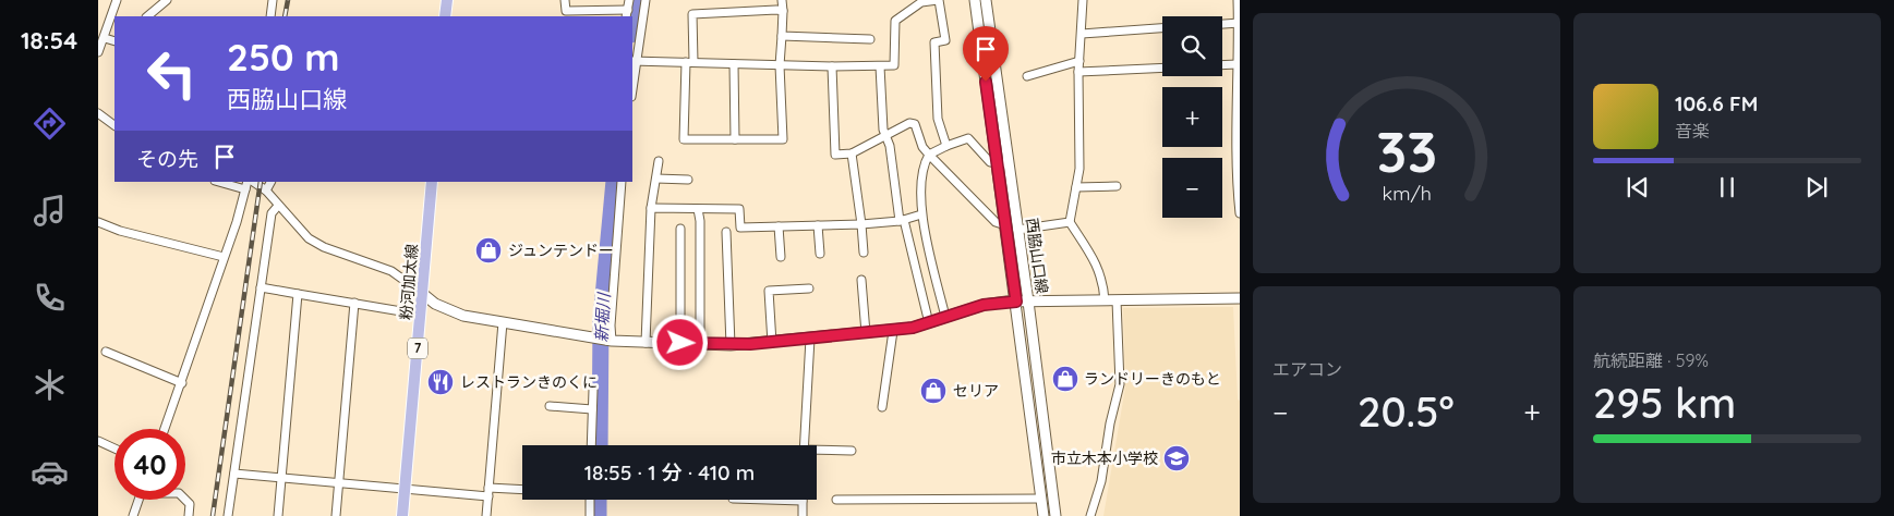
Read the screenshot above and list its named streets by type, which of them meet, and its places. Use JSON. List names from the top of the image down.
{
  "streets": {
    "main road": ["粉河加太線", "7"],
    "street": ["西脇山口線"]
  },
  "water": ["新堀川"],
  "places": {
    "shop": ["ジュンテンドー", "ランドリーきのもと", "セリア"],
    "restaurant": ["レストランきのくに"],
    "school or university": ["市立木本小学校"]
  },
  "page": {
    "tabs": "18:54",
    "map_buttons": ["+", "−"],
    "turn": ["250 m", "西脇山口線"],
    "song": ["106.6 FM", "音楽"],
    "then": "その先",
    "tile": [
      "エアコン",
      ["航続距離 · 59%", "295 km"]
    ],
    "heat": ["−", "20.5°", "+"],
    "limit": "40",
    "trip": "18:55 · 1 分 · 410 m",
    "gauge": ["33", "km/h"]
  }
}
